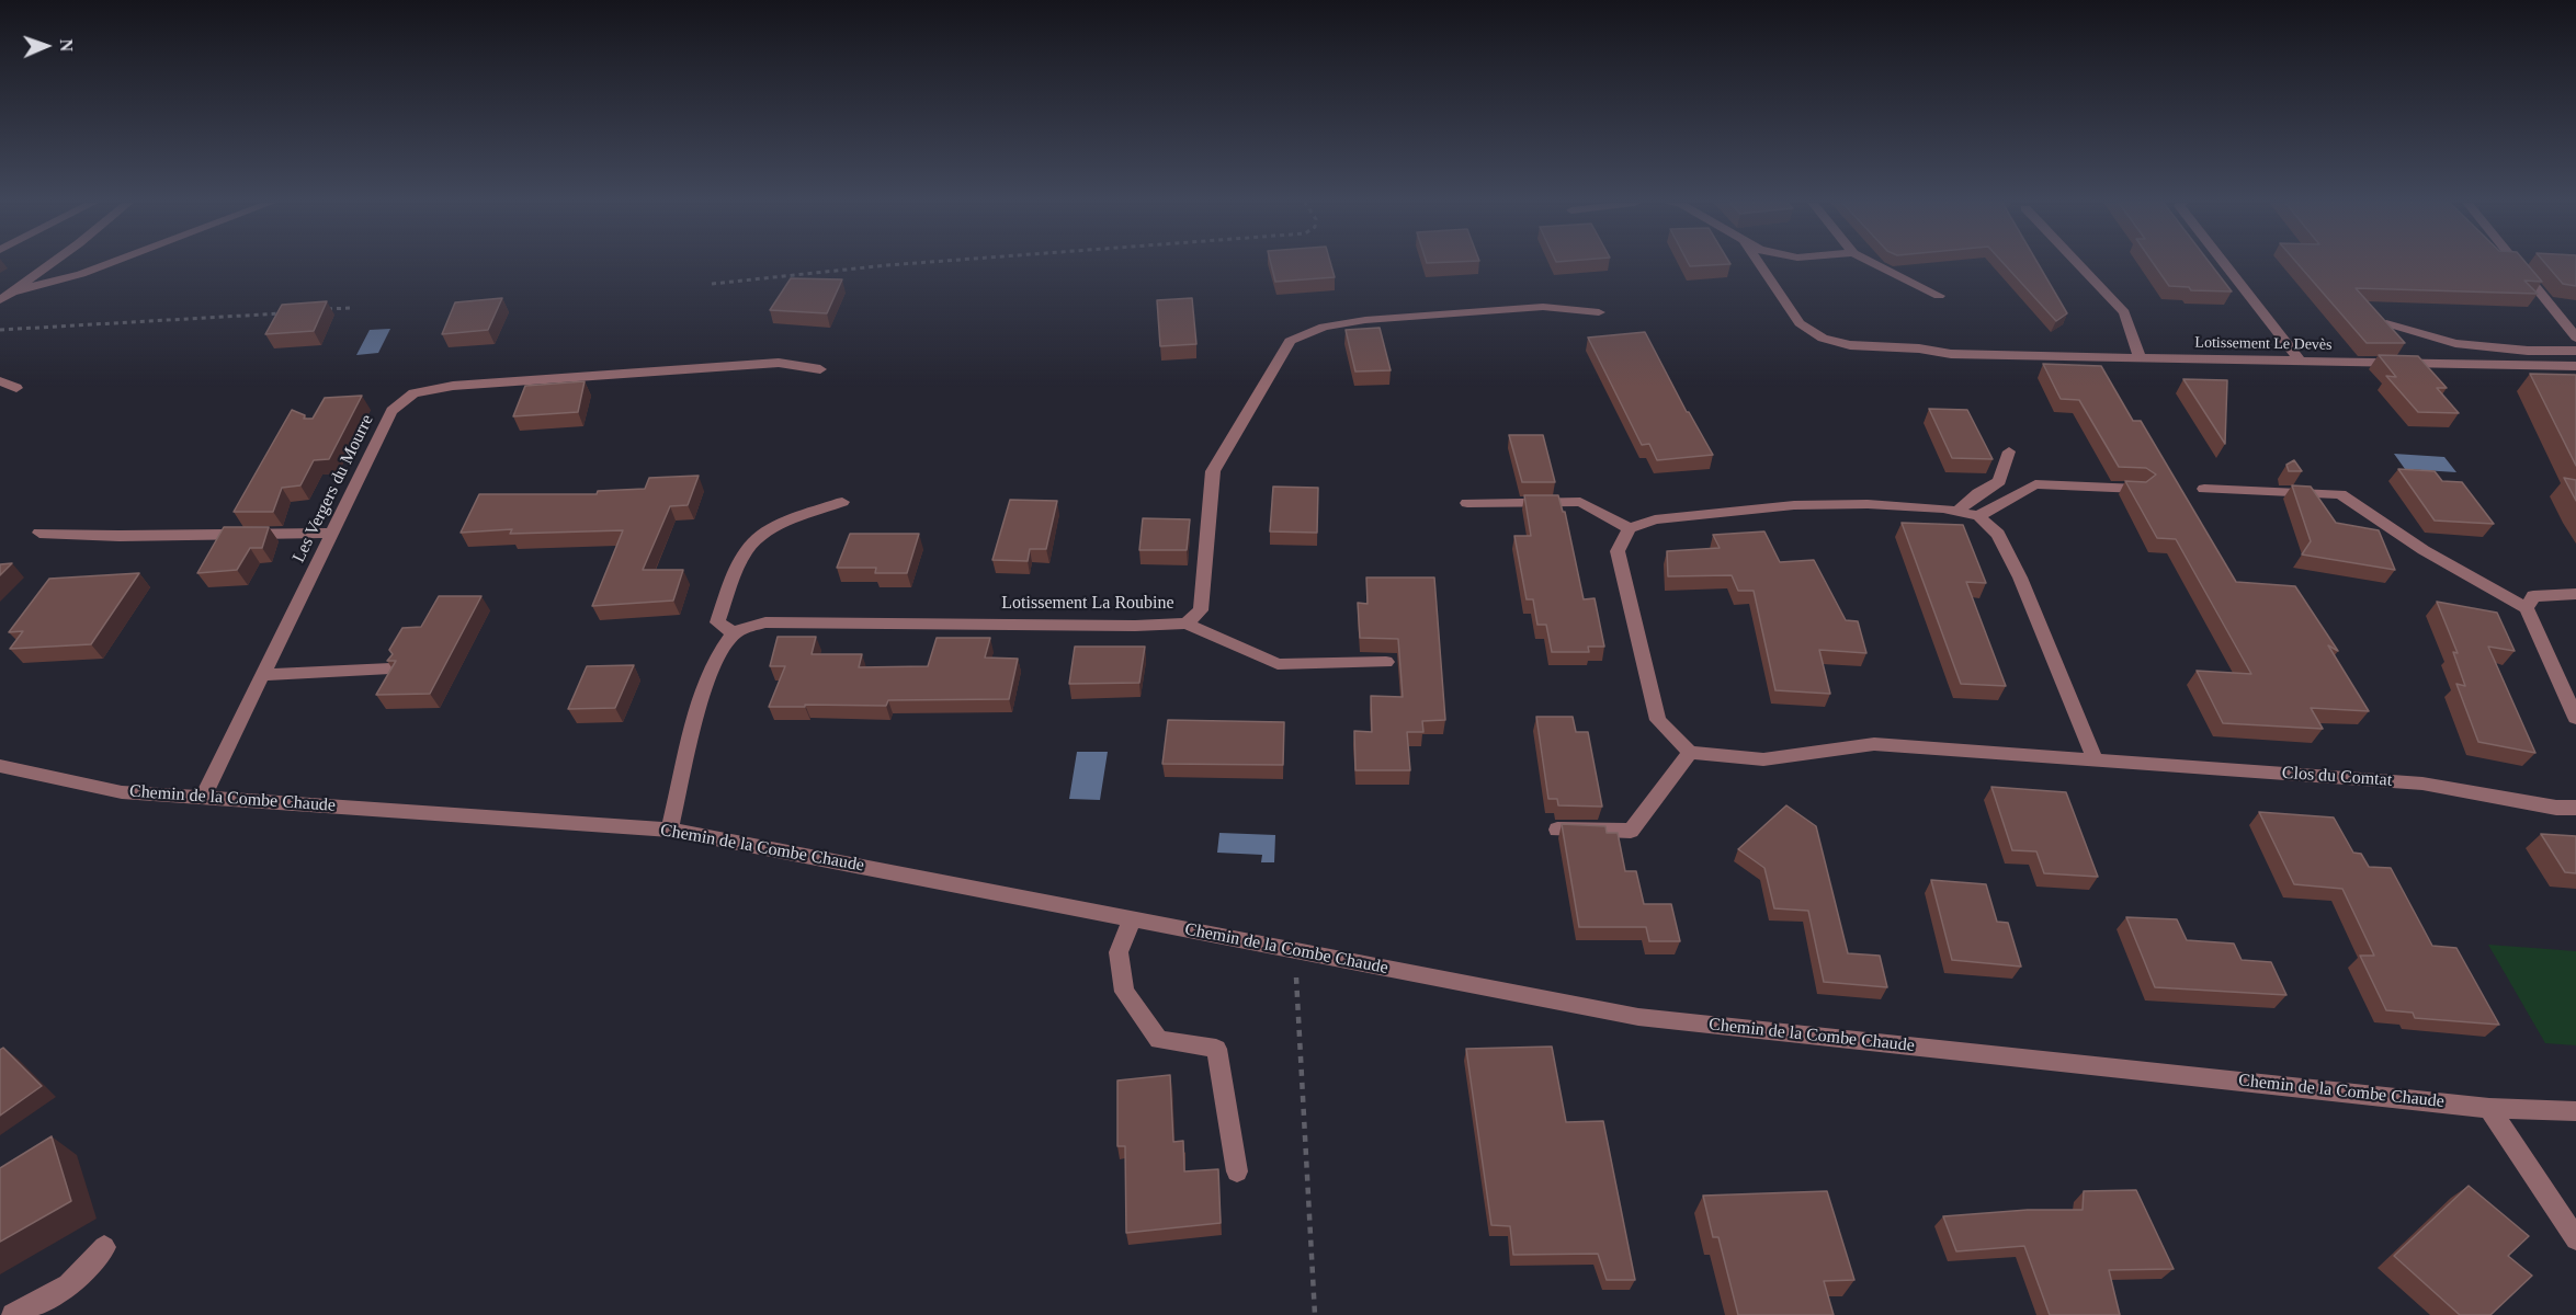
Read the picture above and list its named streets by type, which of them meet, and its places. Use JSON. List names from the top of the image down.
{
  "streets": {
    "street": [
      "Lotissement Le Devès",
      "Les Vergers du Mourre",
      "Lotissement La Roubine",
      "Clos du Comtat",
      "Chemin de la Combe Chaude"
    ]
  },
  "crossings": [
    ["Les Vergers du Mourre", "Chemin de la Combe Chaude"]
  ],
  "north": "right"
}
